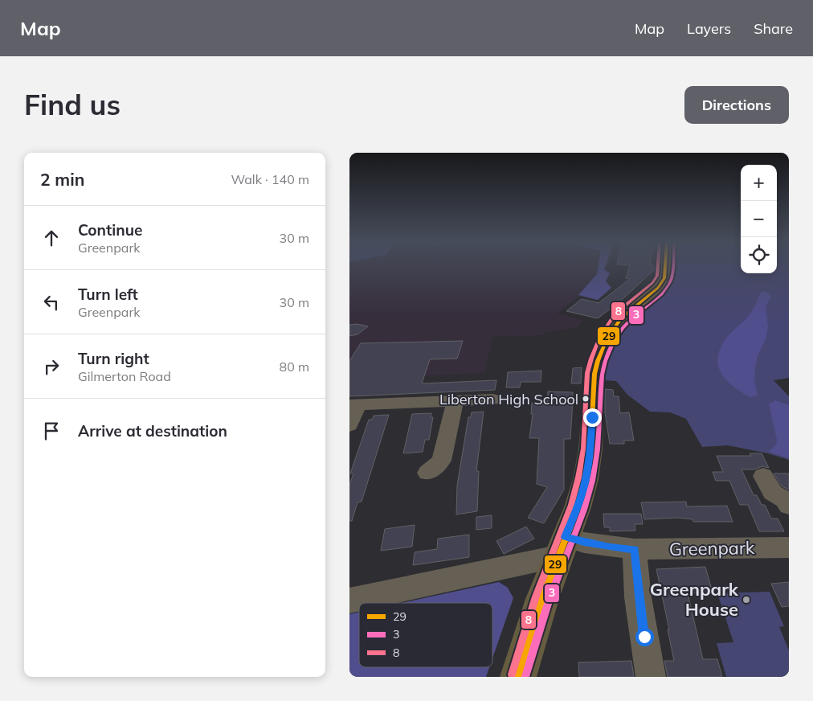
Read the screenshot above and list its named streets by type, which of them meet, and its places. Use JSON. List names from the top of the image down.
{
  "streets": {
    "street": ["Greenpark"]
  },
  "places": ["Liberton High School", "Greenpark House"],
  "lines": ["transit line 29", "transit line 3", "transit line 8"],
  "legend": ["29", "3", "8"],
  "page": {
    "header": "Map",
    "nav": ["Map", "Layers", "Share"],
    "buttons": "Directions",
    "title": "Find us",
    "heading": ["2 min", "Walk · 140 m"],
    "map_buttons": ["+", "−"],
    "list": [
      ["Continue", "Greenpark", "30 m"],
      ["Turn left", "Greenpark", "30 m"],
      ["Turn right", "Gilmerton Road", "80 m"],
      "Arrive at destination"
    ]
  }
}
